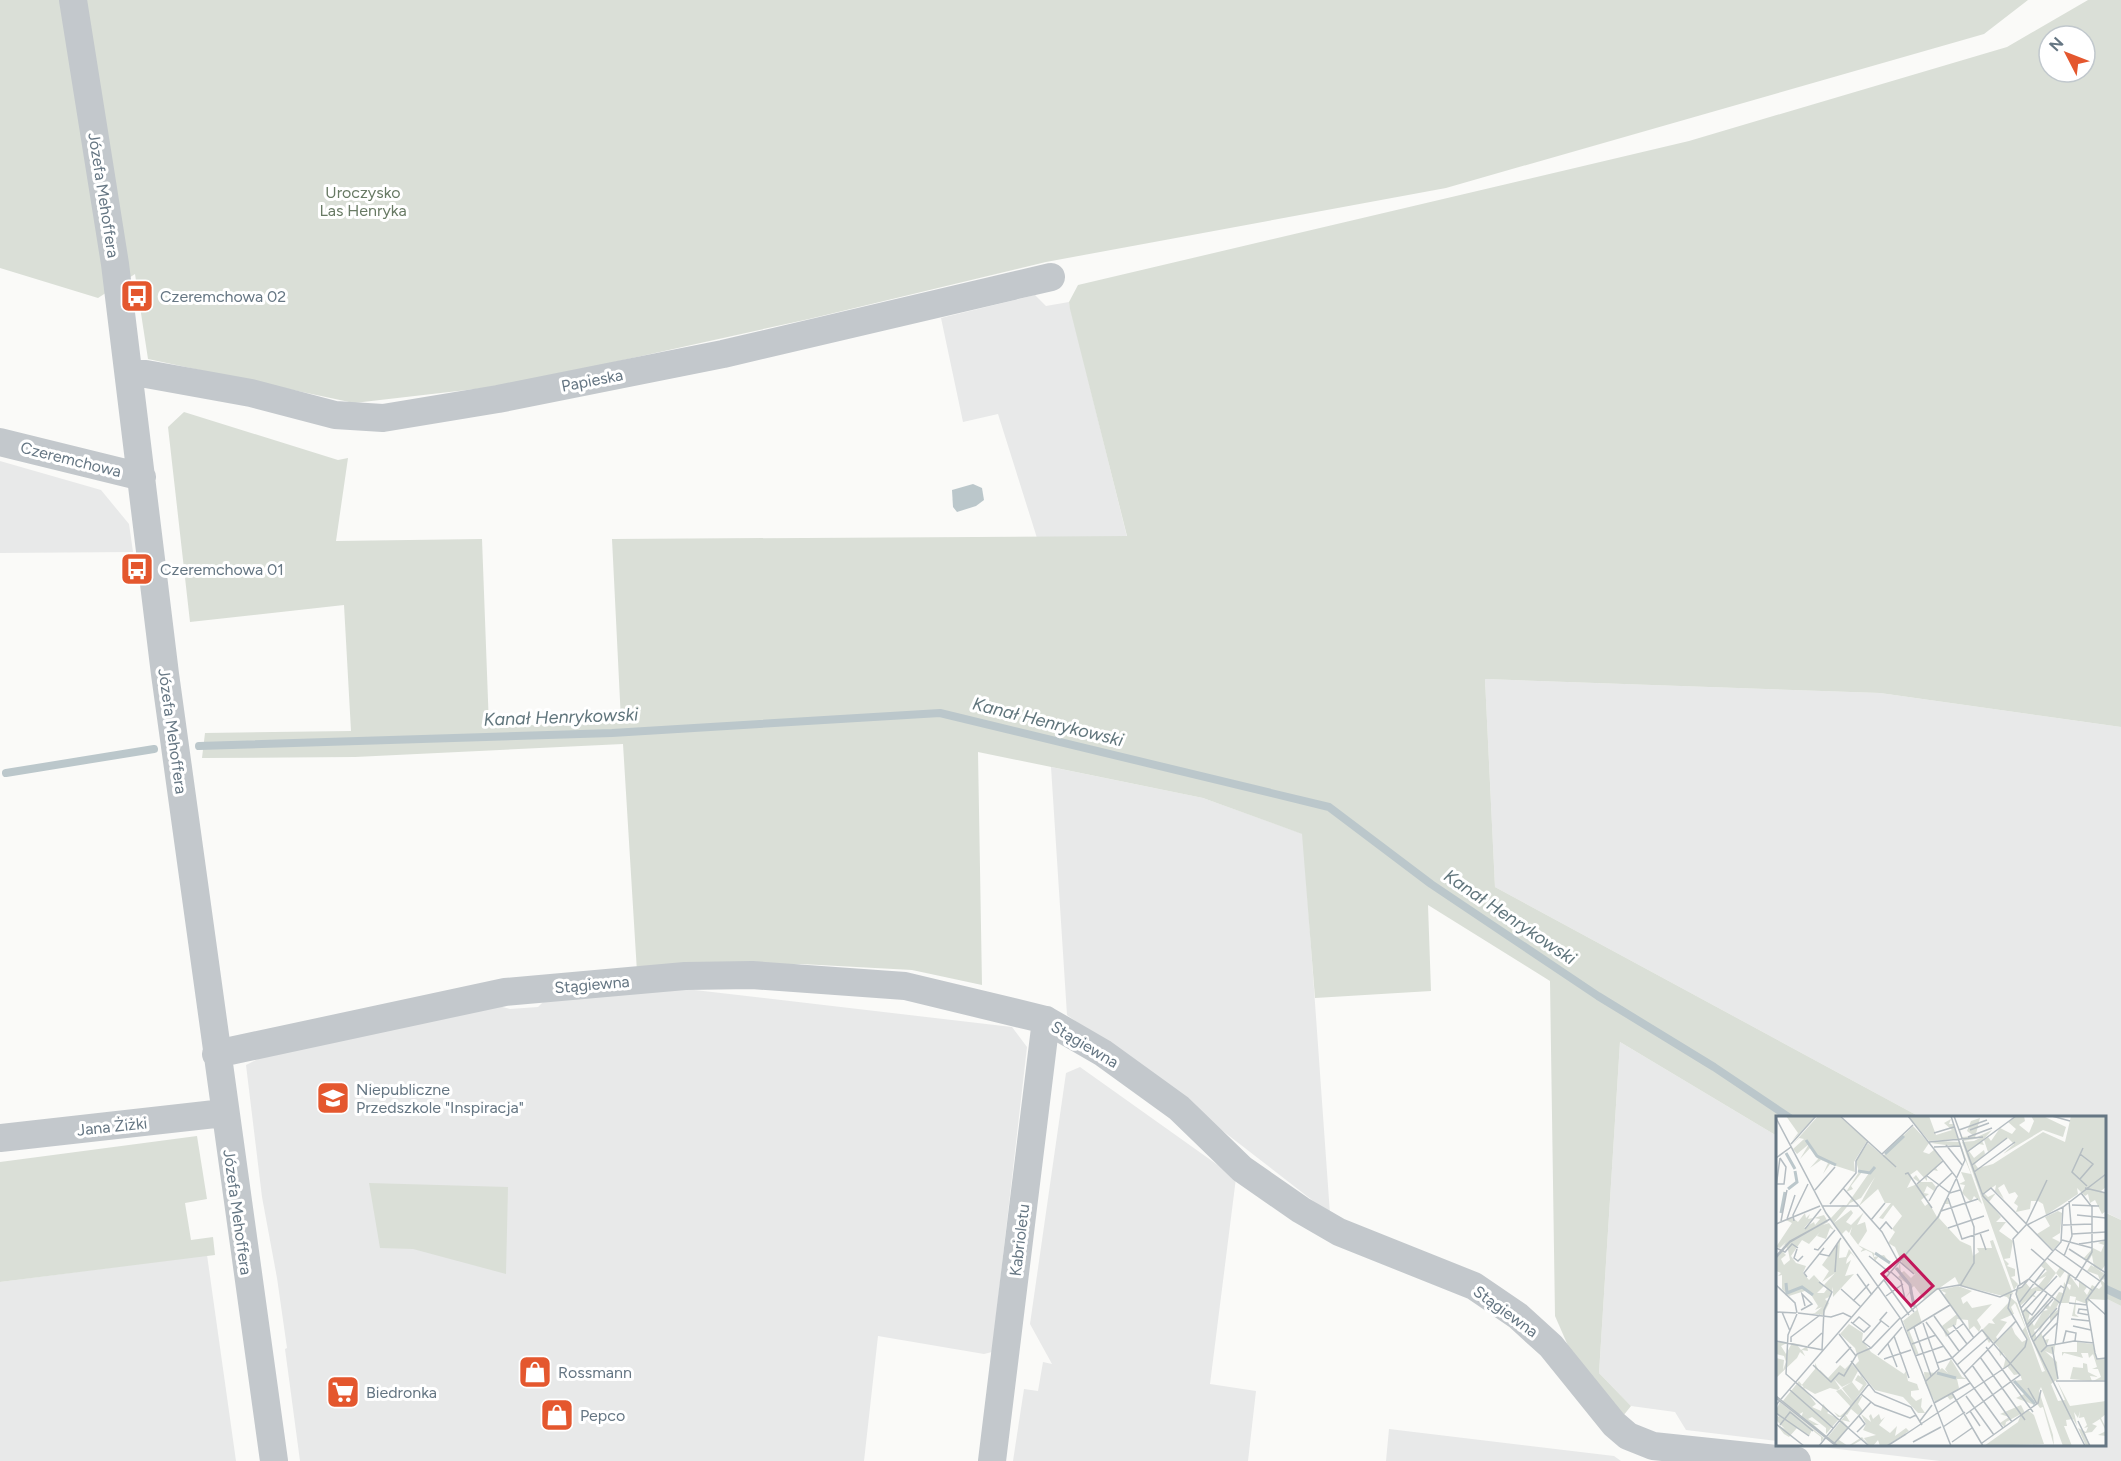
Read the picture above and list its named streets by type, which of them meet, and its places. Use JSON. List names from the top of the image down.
{
  "streets": {
    "street": [
      "Józefa Mehoffera",
      "Papieska",
      "Czeremchowa",
      "Stągiewna",
      "Jana Żiżki",
      "Kabrioletu"
    ]
  },
  "crossings": [
    ["Józefa Mehoffera", "Papieska"],
    ["Józefa Mehoffera", "Czeremchowa"],
    ["Józefa Mehoffera", "Stągiewna"],
    ["Józefa Mehoffera", "Jana Żiżki"],
    ["Stągiewna", "Kabrioletu"]
  ],
  "water": ["Kanał Henrykowski"],
  "parks": ["Uroczysko Las Henryka"],
  "places": {
    "bus stop": ["Czeremchowa 02", "Czeremchowa 01"],
    "school or university": ["Niepubliczne Przedszkole \"Inspiracja\""],
    "shop": ["Rossmann", "Pepco"],
    "supermarket": ["Biedronka"]
  },
  "north": "top left"
}
